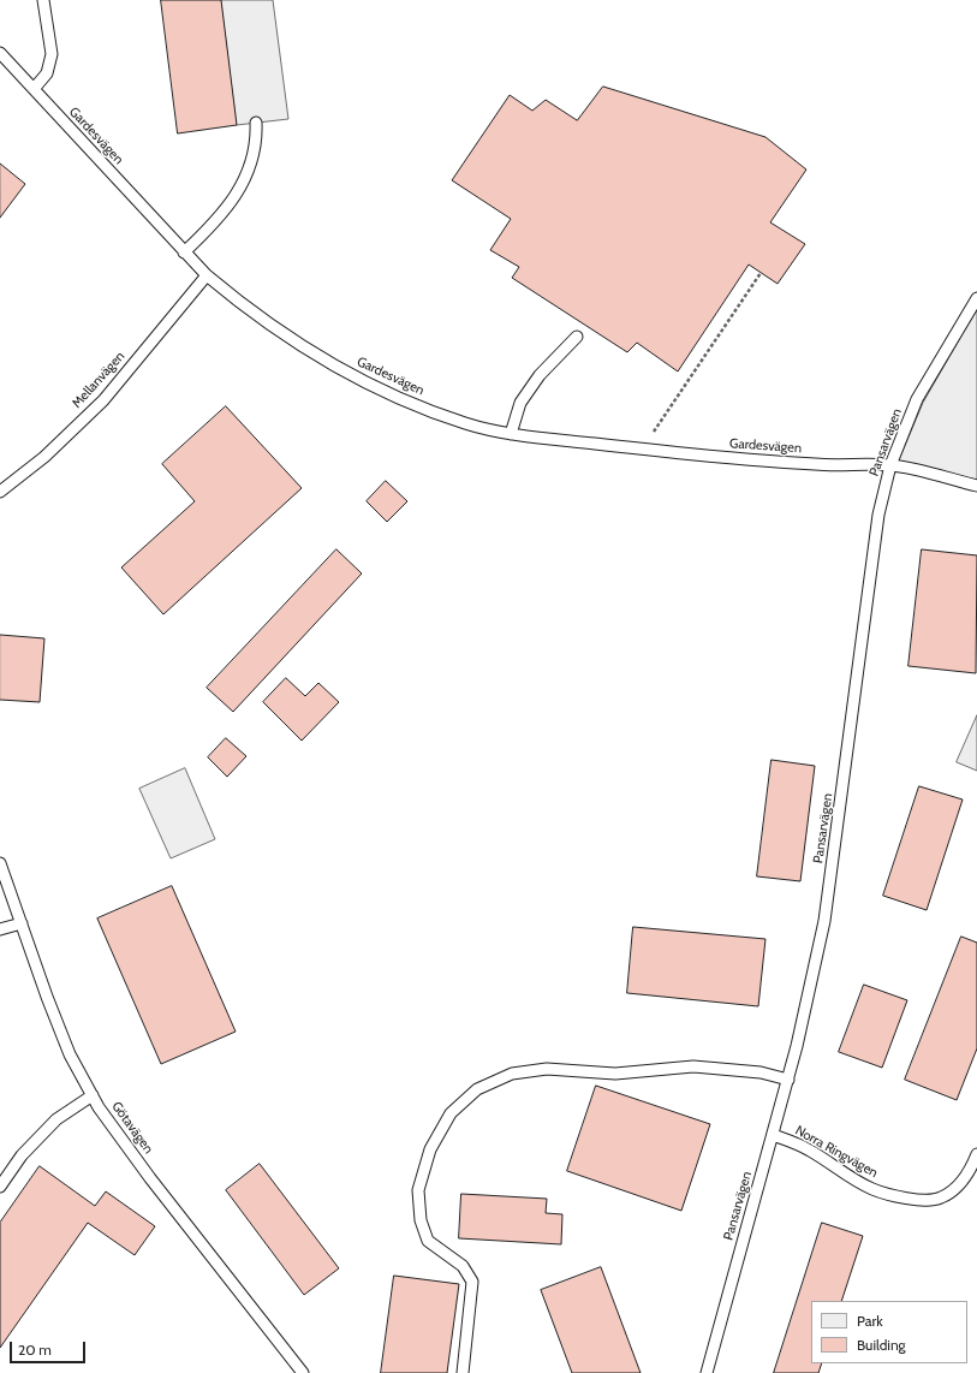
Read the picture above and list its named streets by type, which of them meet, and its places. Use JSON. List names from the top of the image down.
{
  "streets": {
    "lane": [
      "Gardesvägen",
      "Mellanvägen",
      "Pansarvägen",
      "Götavägen",
      "Norra Ringvägen"
    ]
  },
  "crossings": [
    ["Gardesvägen", "Mellanvägen"],
    ["Gardesvägen", "Pansarvägen"],
    ["Pansarvägen", "Norra Ringvägen"]
  ],
  "legend": ["Park", "Building"],
  "scale_bar": "20 m"
}
